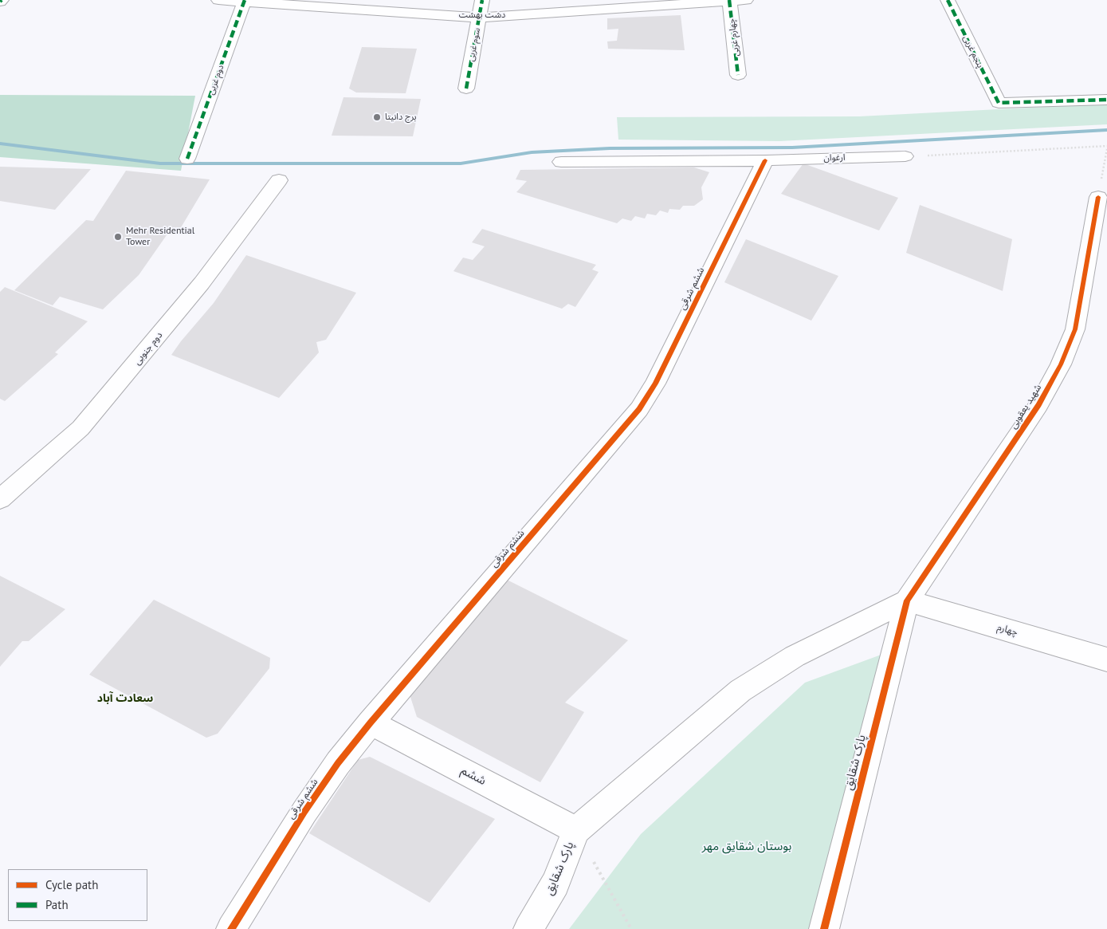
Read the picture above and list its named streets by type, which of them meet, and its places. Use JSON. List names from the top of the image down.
{
  "streets": {
    "street": [
      "دشت بهشت",
      "چهارم غربی",
      "سوم غربی",
      "پنجم غربی",
      "دوم غربی",
      "ارغوان",
      "ششم شرقی",
      "دوم جنوبی",
      "شهید یعقوبی",
      "چهارم",
      "پارک شقایق",
      "ششم"
    ]
  },
  "crossings": [
    ["دشت بهشت", "چهارم غربی"],
    ["دشت بهشت", "سوم غربی"],
    ["دشت بهشت", "دوم غربی"],
    ["ارغوان", "ششم شرقی"],
    ["ششم شرقی", "ششم"],
    ["شهید یعقوبی", "چهارم"],
    ["شهید یعقوبی", "پارک شقایق"],
    ["چهارم", "پارک شقایق"],
    ["پارک شقایق", "ششم"]
  ],
  "districts": ["سعادت آباد"],
  "parks": ["بوستان شقایق مهر"],
  "places": ["برج دانیتا", "Mehr Residential Tower"],
  "legend": ["Cycle path", "Path"]
}
